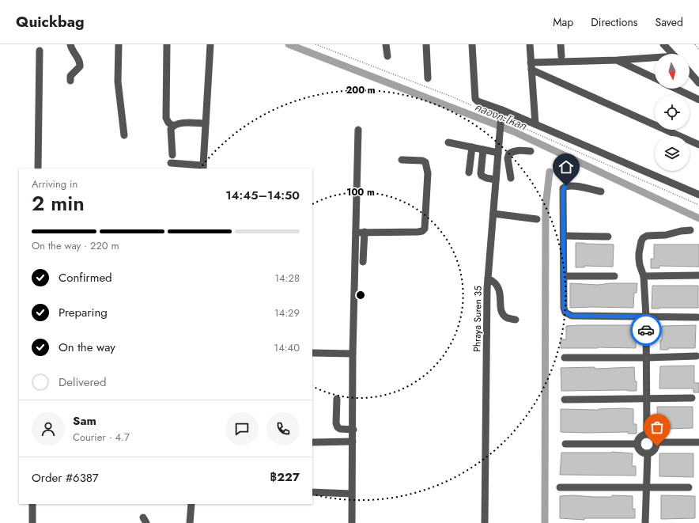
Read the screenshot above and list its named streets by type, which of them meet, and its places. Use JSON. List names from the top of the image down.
{
  "streets": {
    "street": ["Phraya Suren 35"]
  },
  "water": ["คลองกะโหลก"],
  "north": "bottom",
  "page": {
    "header": "Quickbag",
    "nav": ["Map", "Directions", "Saved"],
    "heading": ["2 min", "Arriving in", "14:45–14:50"],
    "panel": [
      "Sam",
      "Courier · 4.7",
      "Order #6387",
      "฿227"
    ],
    "bar": "On the way · 220 m",
    "list": [
      ["Confirmed", "14:28"],
      ["Preparing", "14:29"],
      ["On the way", "14:40"],
      "Delivered"
    ]
  },
  "rings": ["200 m", "100 m"]
}
